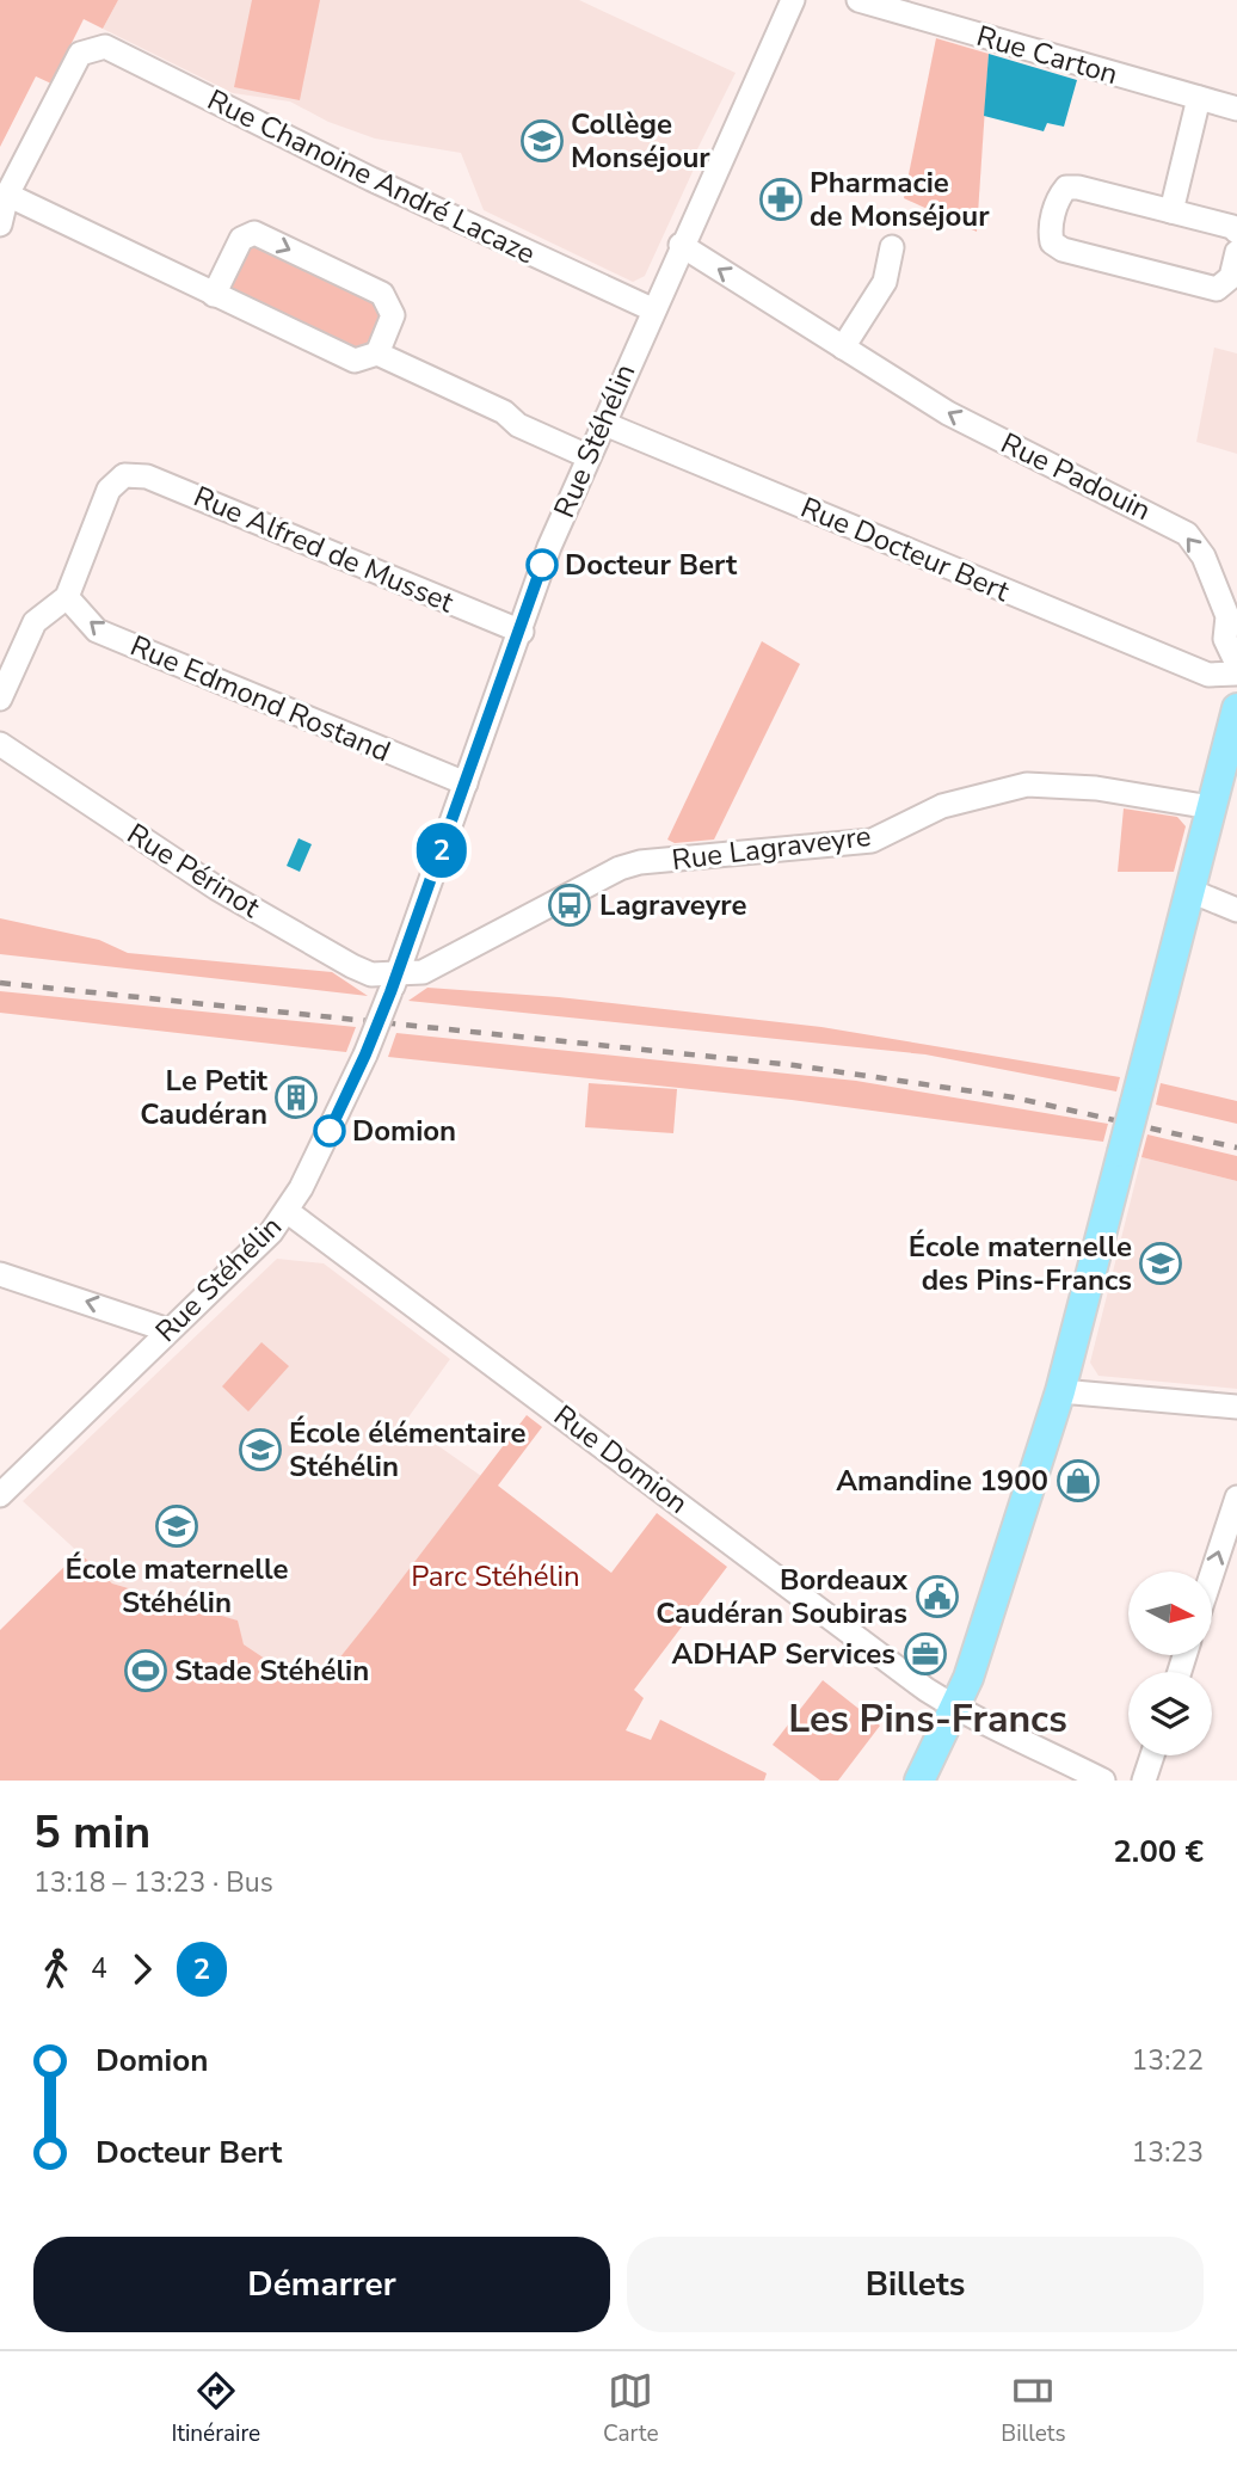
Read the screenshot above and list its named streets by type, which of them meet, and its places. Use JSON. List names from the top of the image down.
{
  "streets": {
    "street": [
      "Rue Carton",
      "Rue Chanoine André Lacaze",
      "Rue Stéhélin",
      "Rue Padouin",
      "Rue Alfred de Musset",
      "Rue Docteur Bert",
      "Rue Edmond Rostand",
      "Rue Lagraveyre",
      "Rue Périnot",
      "Rue Domion"
    ]
  },
  "crossings": [
    ["Rue Chanoine André Lacaze", "Rue Stéhélin"],
    ["Rue Stéhélin", "Rue Padouin"],
    ["Rue Stéhélin", "Rue Alfred de Musset"],
    ["Rue Stéhélin", "Rue Docteur Bert"],
    ["Rue Stéhélin", "Rue Edmond Rostand"],
    ["Rue Stéhélin", "Rue Lagraveyre"],
    ["Rue Stéhélin", "Rue Périnot"],
    ["Rue Stéhélin", "Rue Domion"],
    ["Rue Alfred de Musset", "Rue Edmond Rostand"],
    ["Rue Lagraveyre", "Rue Périnot"]
  ],
  "one_way": ["Rue Padouin", "Rue Edmond Rostand"],
  "districts": ["Les Pins-Francs"],
  "parks": ["Parc Stéhélin"],
  "places": {
    "school or university": [
      "Collège Monséjour",
      "École maternelle des Pins-Francs",
      "École élémentaire Stéhélin",
      "École maternelle Stéhélin"
    ],
    "pharmacy": ["Pharmacie de Monséjour"],
    "other": ["Docteur Bert", "Domion"],
    "bus stop": ["Lagraveyre"],
    "building": ["Le Petit Caudéran"],
    "shop": ["Amandine 1900"],
    "public building": ["Bordeaux Caudéran Soubiras"],
    "office": ["ADHAP Services"],
    "sports": ["Stade Stéhélin"]
  },
  "lines": ["bus line 2"],
  "north": "right",
  "page": {
    "on_map": "2",
    "heading": ["5 min", "13:18 – 13:23 · Bus", "2.00 €"],
    "legs": ["4", "2"],
    "list": [
      {
        "name": "Domion",
        "value": "13:22"
      },
      {
        "name": "Docteur Bert",
        "value": "13:23"
      }
    ],
    "buttons": ["Démarrer", "Billets"],
    "tabs": ["Itinéraire", "Carte", "Billets"]
  }
}
